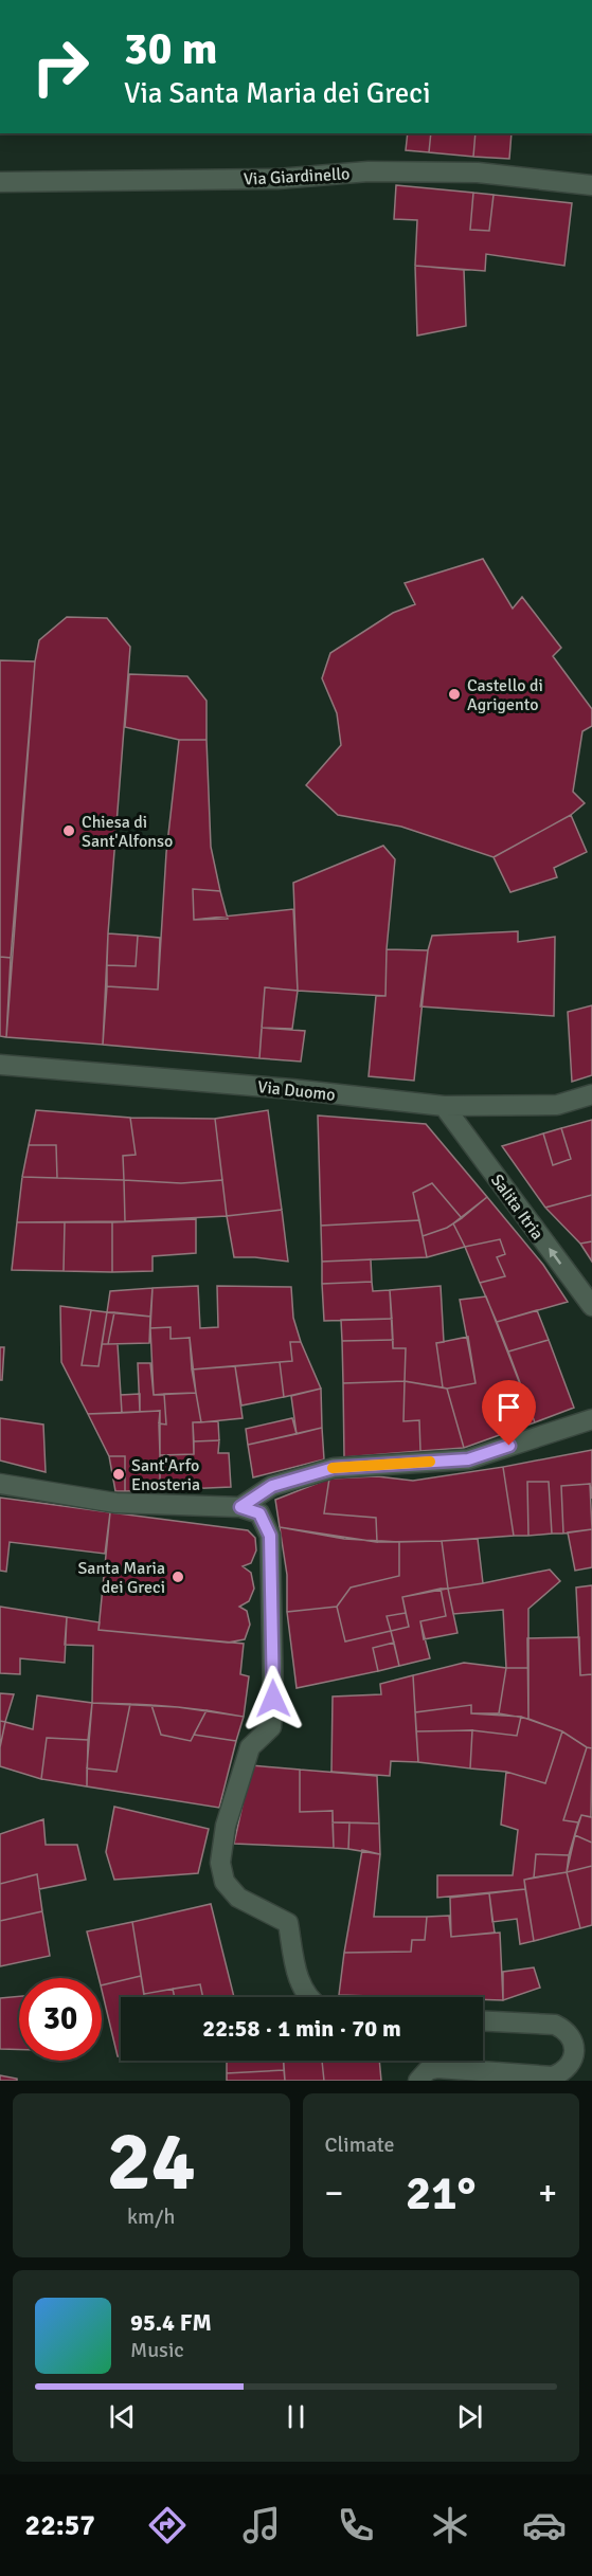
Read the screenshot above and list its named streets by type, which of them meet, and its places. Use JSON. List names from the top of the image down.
{
  "streets": {
    "street": ["Via Giardinello", "Via Duomo", "Salita Itria"]
  },
  "crossings": [
    ["Via Duomo", "Salita Itria"]
  ],
  "one_way": ["Salita Itria"],
  "places": [
    "Castello di Agrigento",
    "Chiesa di Sant'Alfonso",
    "Sant'Arfo Enosteria",
    "Santa Maria dei Greci"
  ],
  "page": {
    "turn": ["30 m", "Via Santa Maria dei Greci"],
    "limit": "30",
    "trip": "22:58 · 1 min · 70 m",
    "tile": [
      ["24", "km/h"],
      "Climate"
    ],
    "heat": ["−", "21°", "+"],
    "song": ["95.4 FM", "Music"],
    "tabs": "22:57"
  }
}
